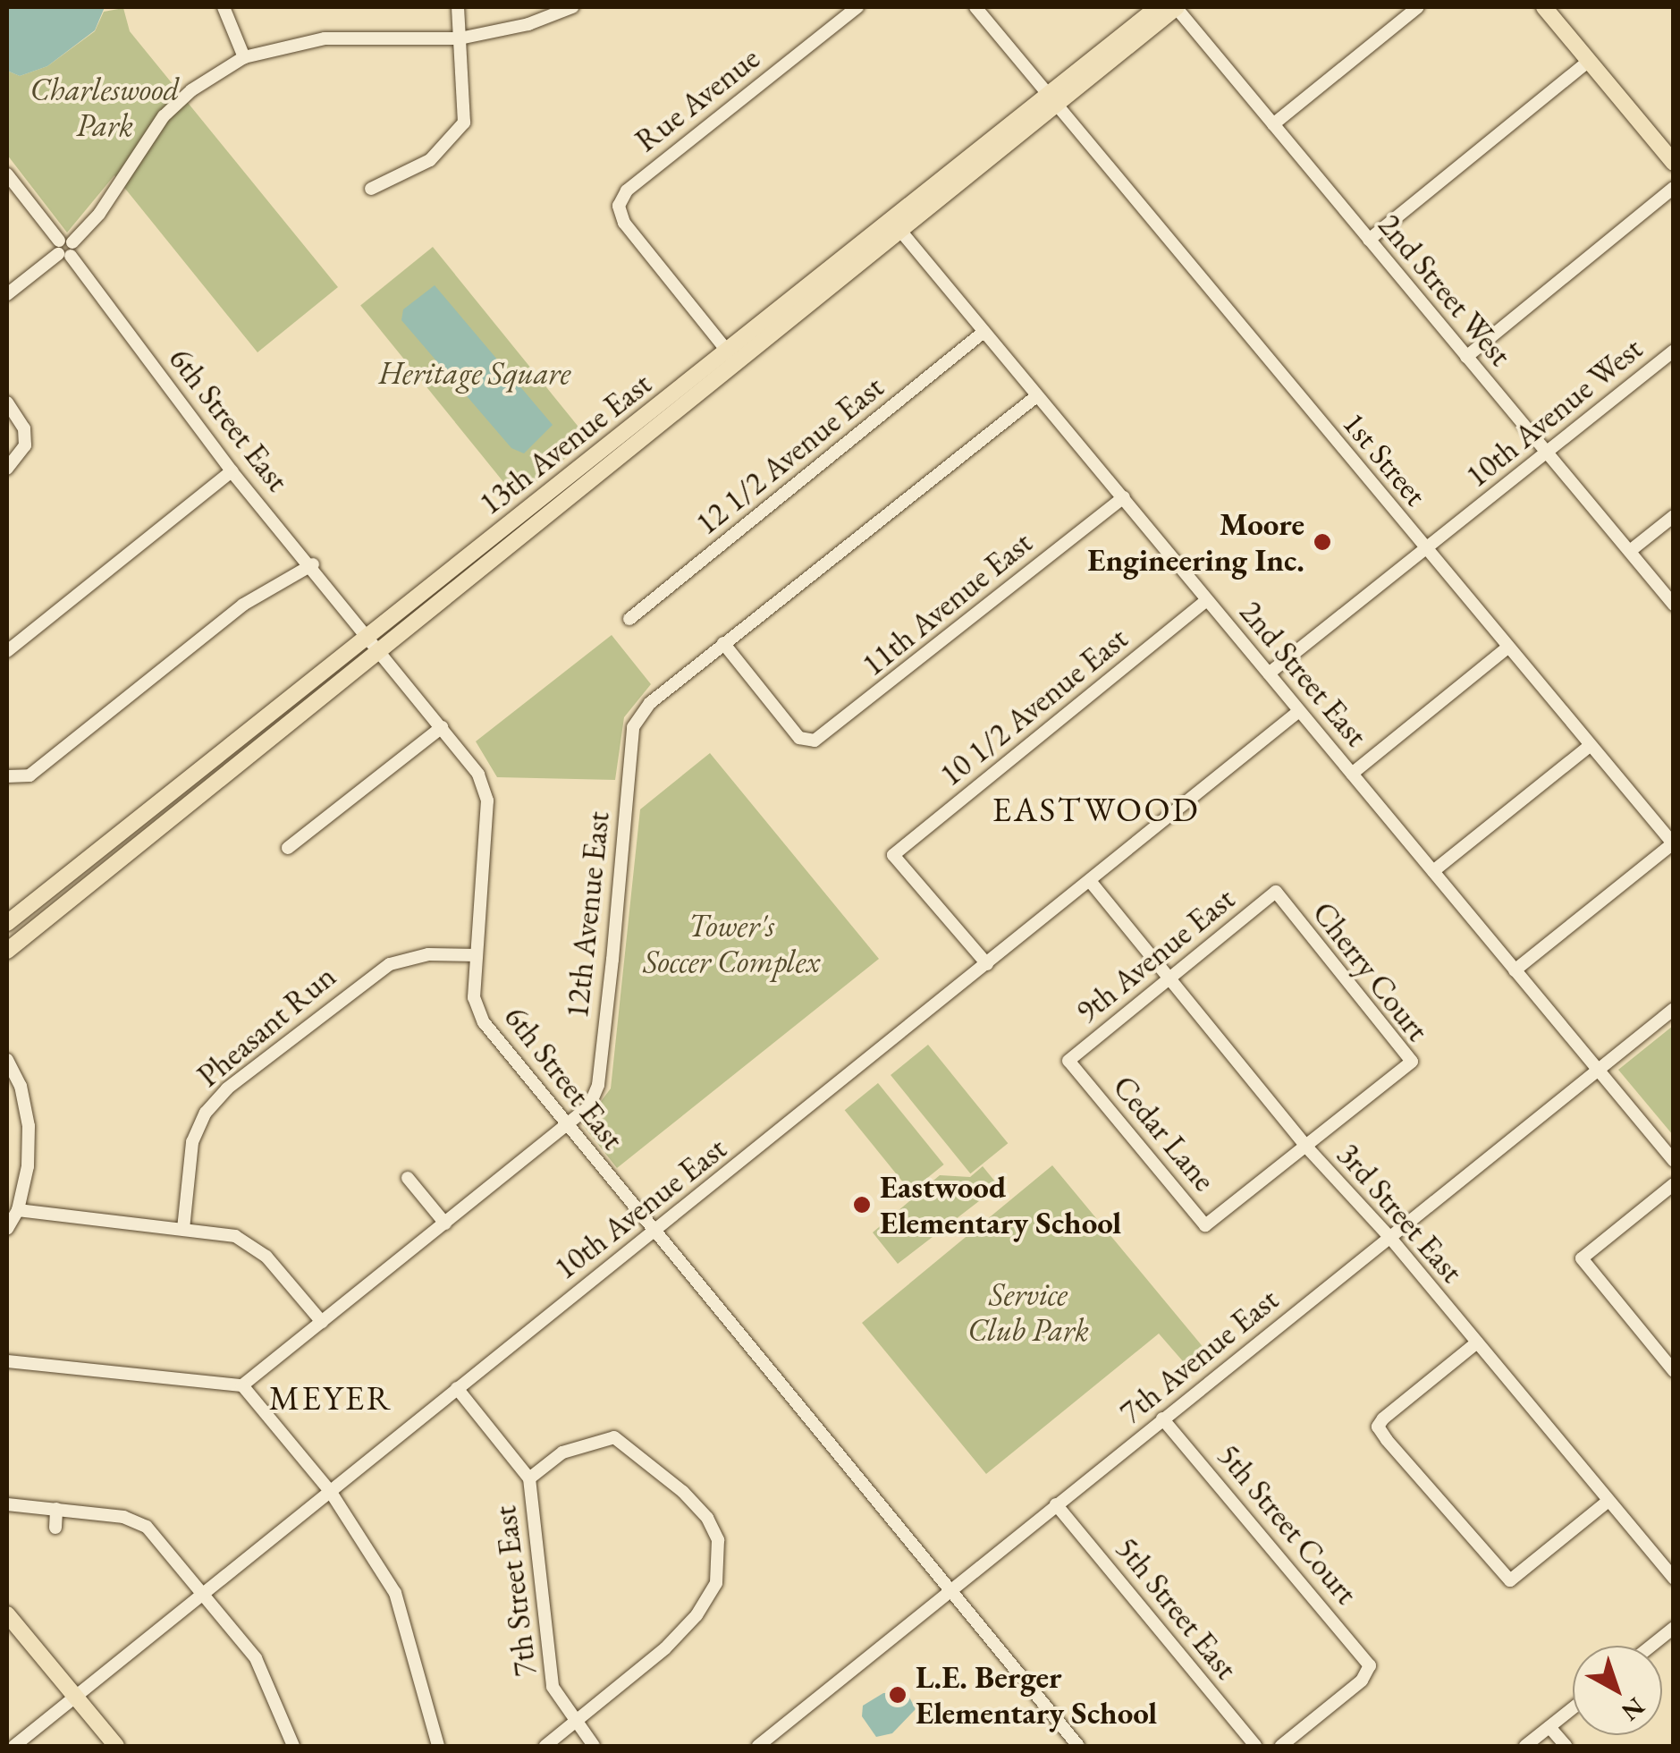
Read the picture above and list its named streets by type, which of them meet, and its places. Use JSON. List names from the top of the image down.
{
  "streets": {
    "main road": ["13th Avenue East"],
    "street": [
      "Rue Avenue",
      "2nd Street West",
      "10th Avenue West",
      "6th Street East",
      "12 1/2 Avenue East",
      "1st Street",
      "11th Avenue East",
      "2nd Street East",
      "10 1/2 Avenue East",
      "12th Avenue East",
      "9th Avenue East",
      "Cherry Court",
      "Pheasant Run",
      "Cedar Lane",
      "10th Avenue East",
      "3rd Street East",
      "7th Avenue East",
      "5th Street Court",
      "7th Street East",
      "5th Street East"
    ]
  },
  "crossings": [
    ["Rue Avenue", "13th Avenue East"],
    ["2nd Street West", "10th Avenue West"],
    ["10th Avenue West", "1st Street"],
    ["6th Street East", "13th Avenue East"],
    ["6th Street East", "12th Avenue East"],
    ["6th Street East", "Pheasant Run"],
    ["6th Street East", "10th Avenue East"],
    ["6th Street East", "7th Avenue East"],
    ["13th Avenue East", "1st Street"],
    ["13th Avenue East", "2nd Street East"],
    ["12 1/2 Avenue East", "2nd Street East"],
    ["11th Avenue East", "2nd Street East"],
    ["11th Avenue East", "12th Avenue East"],
    ["2nd Street East", "10 1/2 Avenue East"],
    ["2nd Street East", "12th Avenue East"],
    ["2nd Street East", "10th Avenue East"],
    ["2nd Street East", "7th Avenue East"],
    ["10 1/2 Avenue East", "10th Avenue East"],
    ["9th Avenue East", "Cherry Court"],
    ["9th Avenue East", "Cedar Lane"],
    ["9th Avenue East", "3rd Street East"],
    ["Cherry Court", "Cedar Lane"],
    ["Cherry Court", "3rd Street East"],
    ["Cedar Lane", "3rd Street East"],
    ["10th Avenue East", "3rd Street East"],
    ["10th Avenue East", "7th Street East"],
    ["3rd Street East", "7th Avenue East"],
    ["7th Avenue East", "5th Street Court"],
    ["7th Avenue East", "5th Street East"]
  ],
  "districts": ["EASTWOOD", "MEYER"],
  "parks": [
    "Charleswood Park",
    "Heritage Square",
    "Tower's Soccer Complex",
    "Service Club Park"
  ],
  "places": ["Moore Engineering Inc.", "Eastwood Elementary School", "L.E. Berger Elementary School"],
  "north": "bottom right"
}
